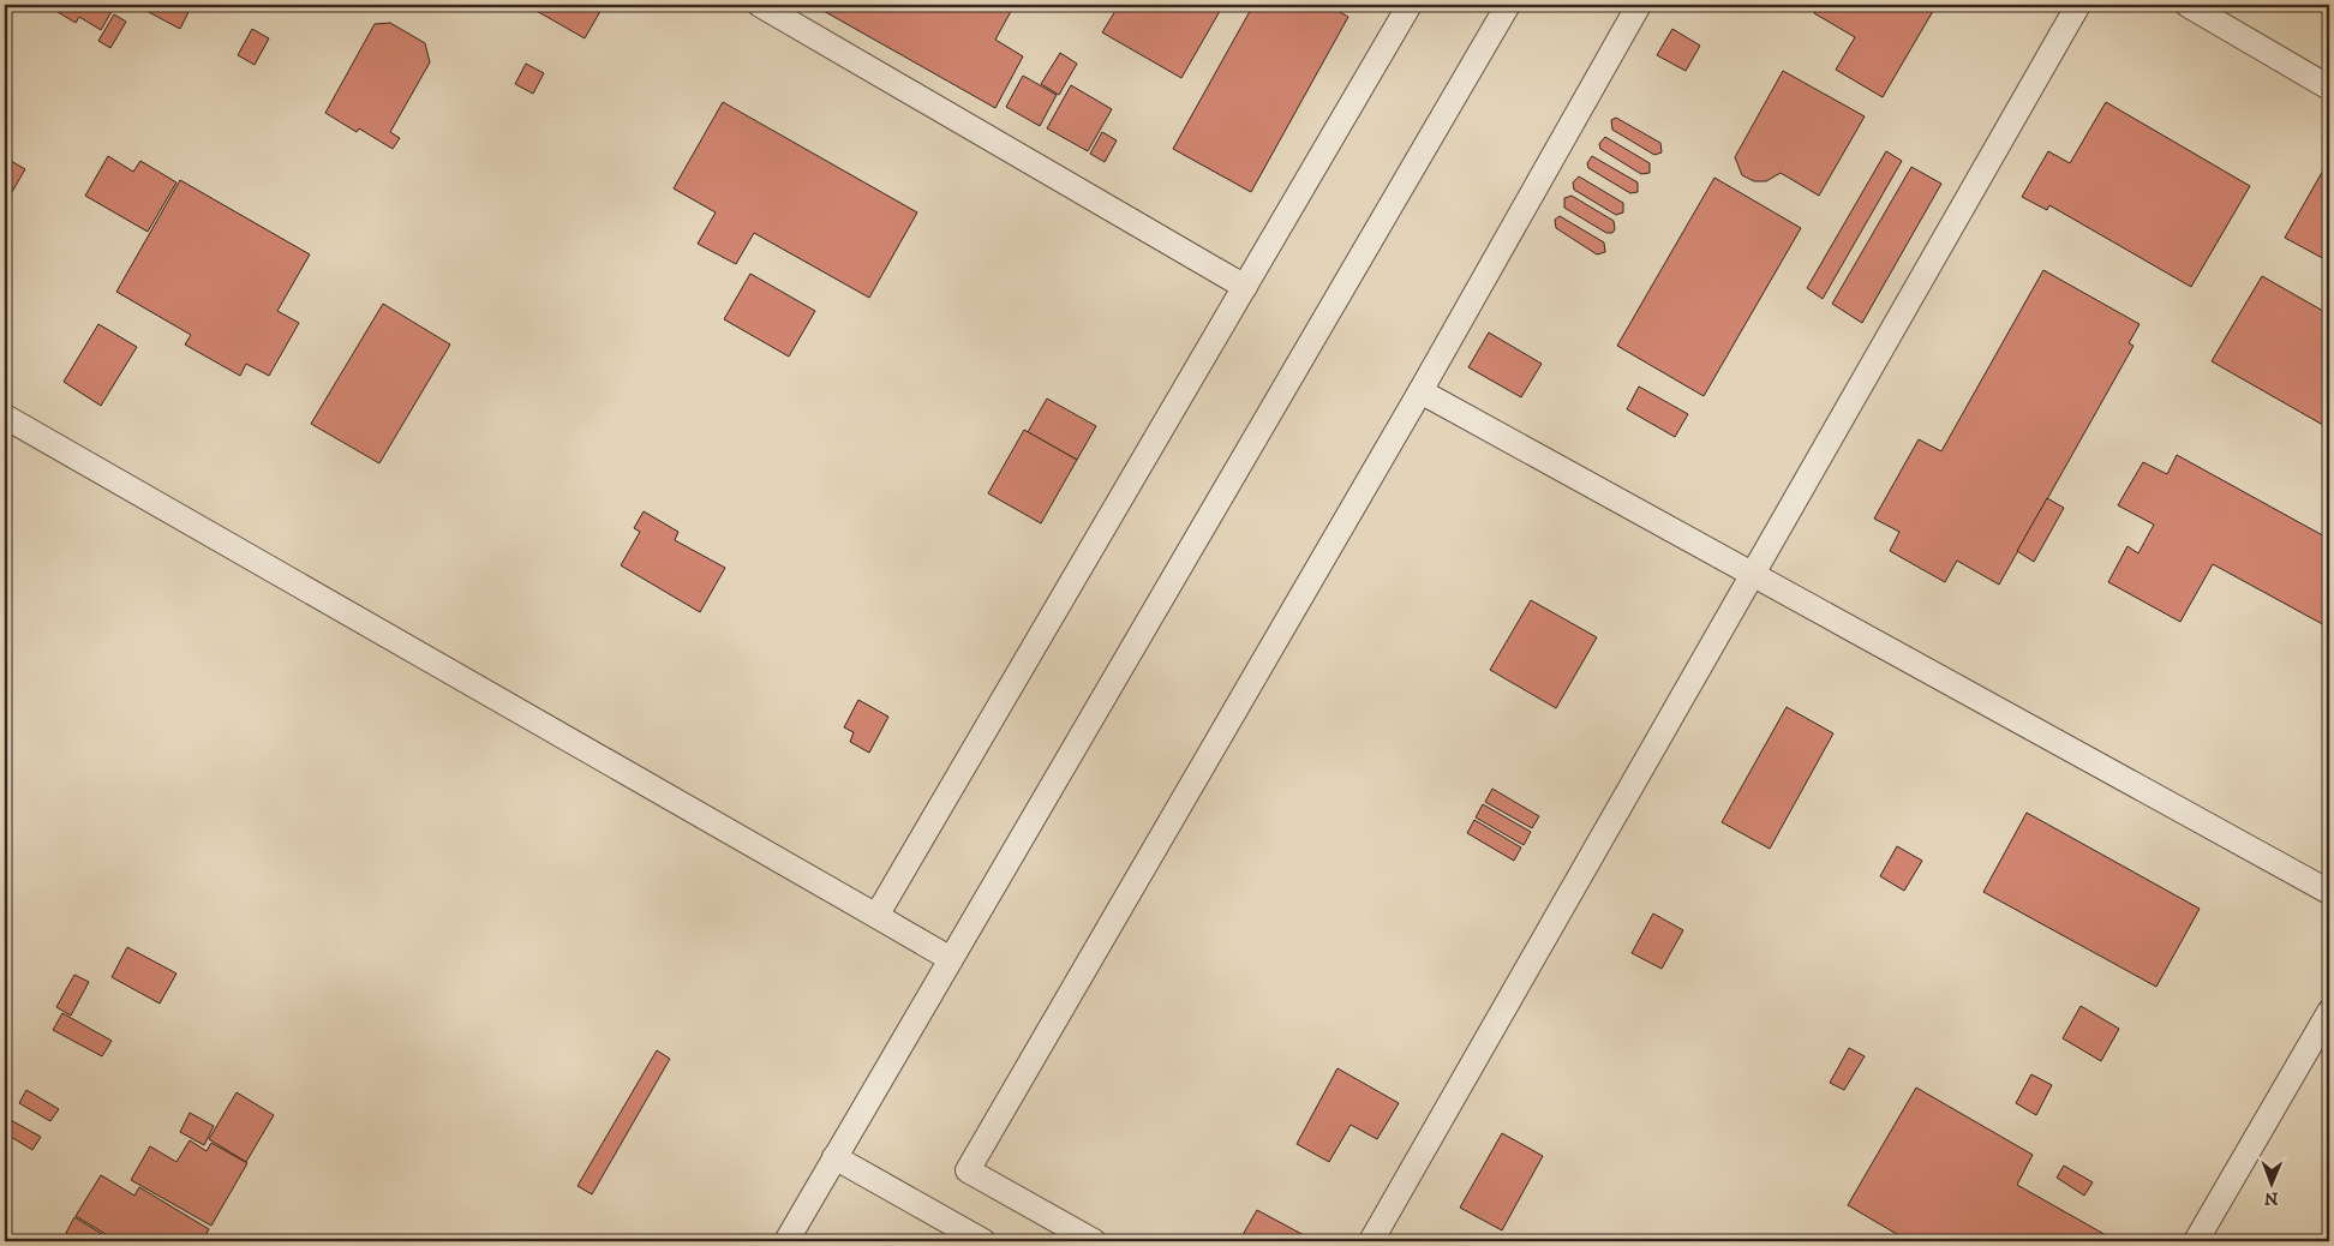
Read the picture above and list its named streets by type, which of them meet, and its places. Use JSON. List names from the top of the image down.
{
  "north": "bottom"
}
